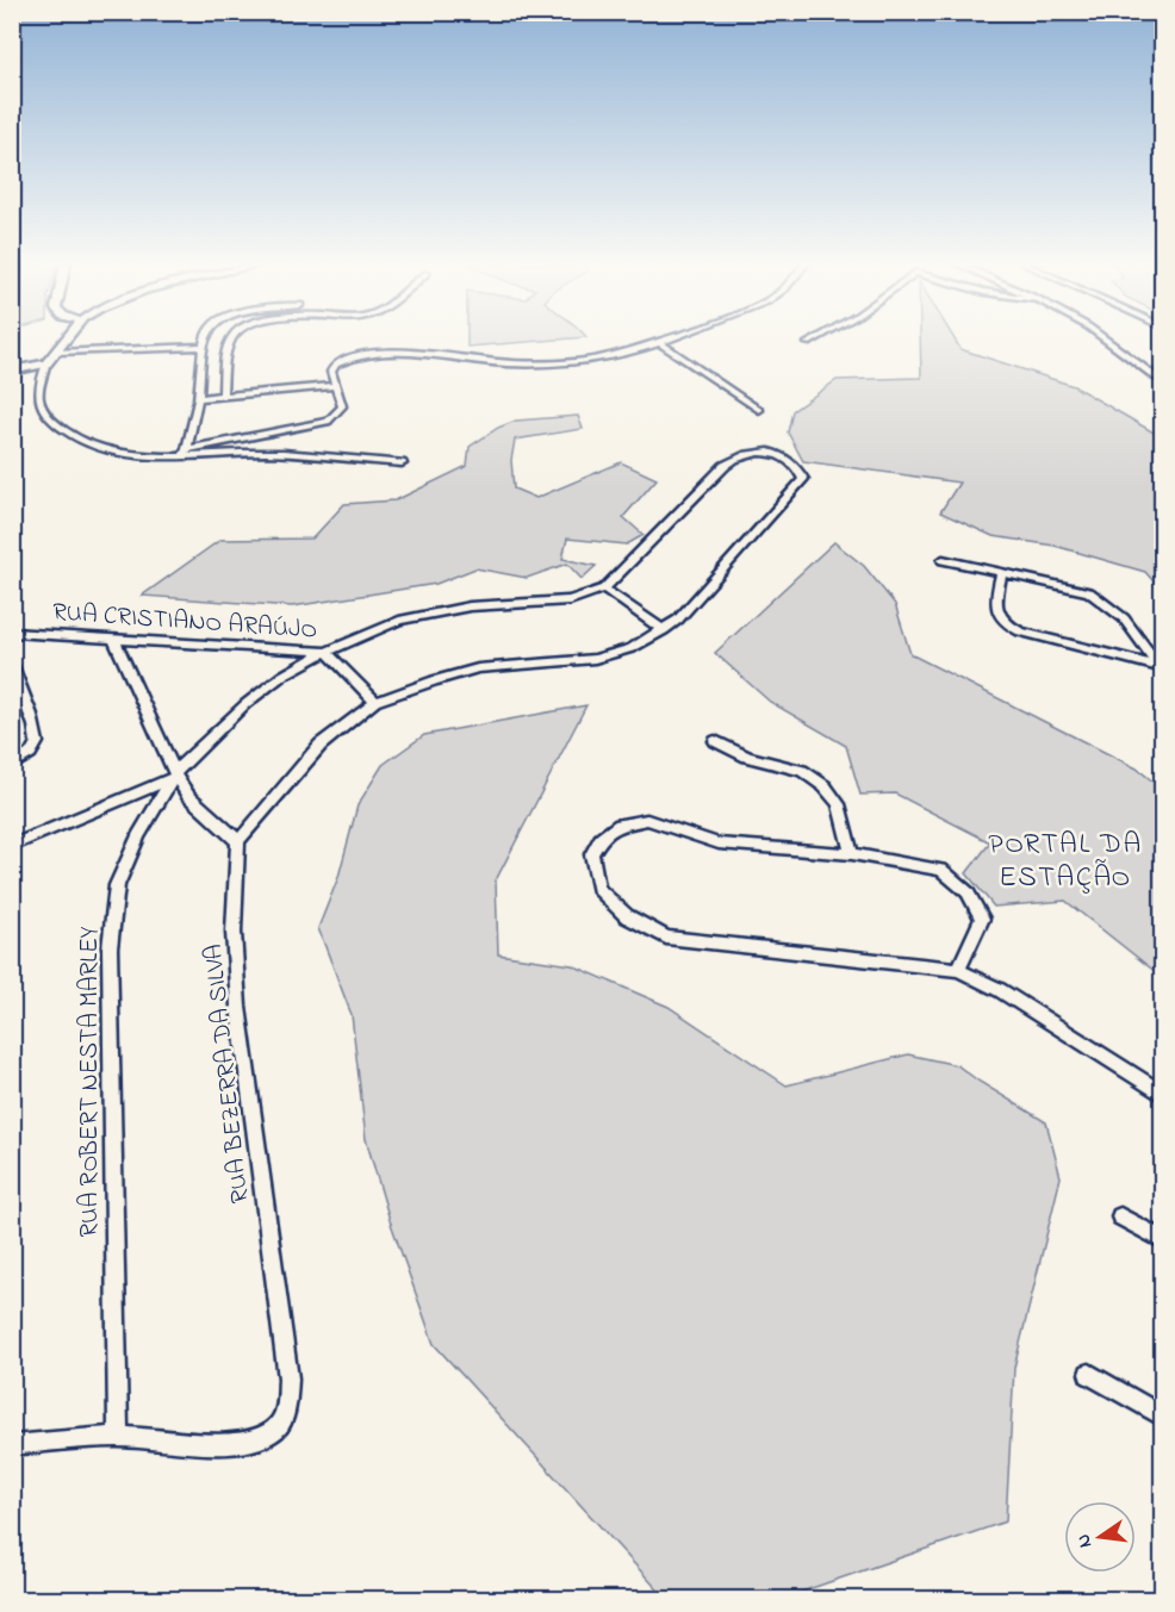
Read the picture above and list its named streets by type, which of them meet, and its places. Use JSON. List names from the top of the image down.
{
  "streets": {
    "street": ["RUA CRISTIANO ARAÚJO", "RUA BEZERRA DA SILVA", "RUA ROBERT NESTA MARLEY"]
  },
  "crossings": [
    ["RUA CRISTIANO ARAÚJO", "RUA ROBERT NESTA MARLEY"],
    ["RUA BEZERRA DA SILVA", "RUA ROBERT NESTA MARLEY"]
  ],
  "districts": ["PORTAL DA ESTAÇÃO"],
  "north": "left"
}
